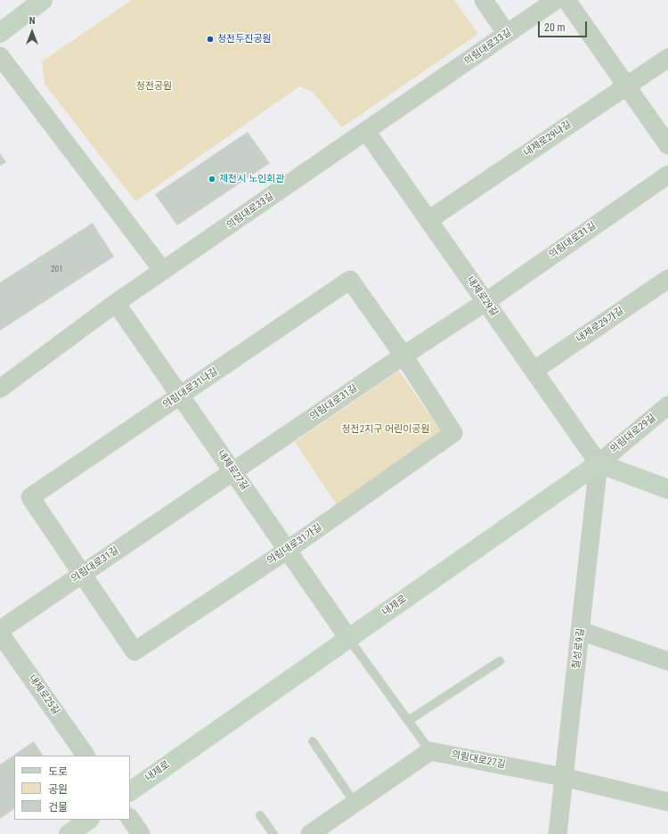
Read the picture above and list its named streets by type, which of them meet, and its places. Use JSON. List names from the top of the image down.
{
  "streets": {
    "street": [
      "의림대로33길",
      "내제로29나길",
      "의림대로31길",
      "내제로29길",
      "내제로29가길",
      "의림대로31나길",
      "의림대로29길",
      "내제로27길",
      "의림대로31가길",
      "내제로",
      "칠성로9길",
      "내제로25길",
      "의림대로27길"
    ]
  },
  "crossings": [
    ["의림대로33길", "내제로29길"],
    ["의림대로33길", "내제로27길"],
    ["내제로29나길", "내제로29길"],
    ["의림대로31길", "내제로29길"],
    ["의림대로31길", "의림대로31나길"],
    ["의림대로31길", "내제로27길"],
    ["의림대로31길", "의림대로31가길"],
    ["내제로29길", "내제로29가길"],
    ["내제로29길", "의림대로29길"],
    ["내제로29길", "내제로"],
    ["내제로29길", "칠성로9길"],
    ["의림대로31나길", "내제로27길"],
    ["의림대로31나길", "의림대로31가길"],
    ["의림대로29길", "내제로"],
    ["의림대로29길", "칠성로9길"],
    ["내제로27길", "의림대로31가길"],
    ["내제로27길", "내제로"],
    ["내제로", "칠성로9길"],
    ["칠성로9길", "의림대로27길"]
  ],
  "parks": ["청전공원", "청전2지구 어린이공원"],
  "places": ["청전두진공원", "제천시 노인회관"],
  "house_numbers": ["201"],
  "legend": ["도로", "공원", "건물"],
  "scale_bar": "20 m",
  "north": "top"
}
